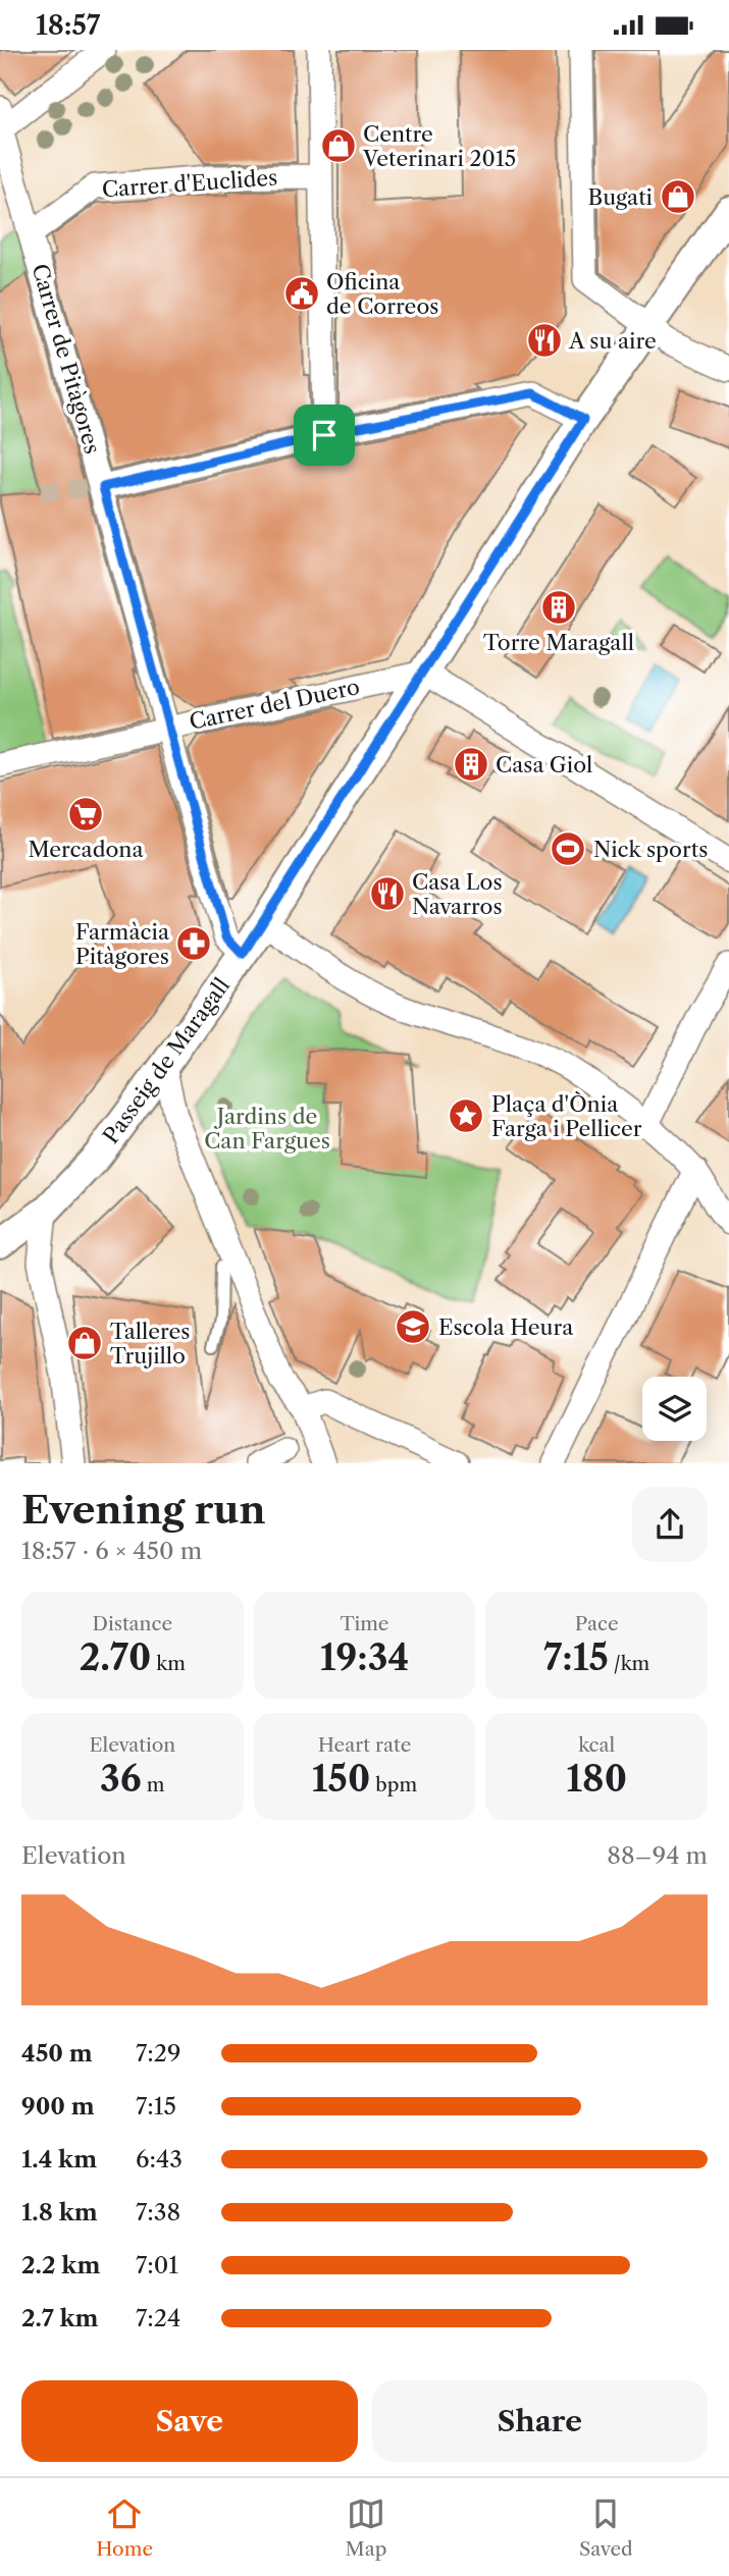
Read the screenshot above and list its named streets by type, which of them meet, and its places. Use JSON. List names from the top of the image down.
{
  "streets": {
    "street": [
      "Carrer d'Euclides",
      "Carrer de Pitàgores",
      "Carrer del Duero",
      "Passeig de Maragall"
    ]
  },
  "crossings": [
    ["Carrer d'Euclides", "Carrer de Pitàgores"],
    ["Carrer de Pitàgores", "Carrer del Duero"],
    ["Carrer de Pitàgores", "Passeig de Maragall"],
    ["Carrer del Duero", "Passeig de Maragall"]
  ],
  "parks": ["Jardins de Can Fargues"],
  "places": {
    "shop": ["Centre Veterinari 2015", "Bugati", "Talleres Trujillo"],
    "public building": ["Oficina de Correos"],
    "restaurant": ["A su aire", "Casa Los Navarros"],
    "building": ["Torre Maragall", "Casa Giol"],
    "supermarket": ["Mercadona"],
    "sports": ["Nick sports"],
    "pharmacy": ["Farmàcia Pitàgores"],
    "place": ["Plaça d'Ònia Farga i Pellicer"],
    "school or university": ["Escola Heura"]
  },
  "page": {
    "status": "18:57",
    "heading": ["Evening run", "18:57 · 6 × 450 m"],
    "stats": [
      ["Distance", "2.70 km"],
      ["Time", "19:34"],
      ["Pace", "7:15 /km"],
      ["Elevation", "36 m"],
      ["Heart rate", "150 bpm"],
      ["kcal", "180"]
    ],
    "chart": ["Elevation", "88–94 m"],
    "list": [
      {
        "name": "450 m",
        "note": "7:29"
      },
      {
        "name": "900 m",
        "note": "7:15"
      },
      {
        "name": "1.4 km",
        "note": "6:43"
      },
      {
        "name": "1.8 km",
        "note": "7:38"
      },
      {
        "name": "2.2 km",
        "note": "7:01"
      },
      {
        "name": "2.7 km",
        "note": "7:24"
      }
    ],
    "buttons": ["Save", "Share"],
    "tabs": ["Home", "Map", "Saved"]
  }
}
